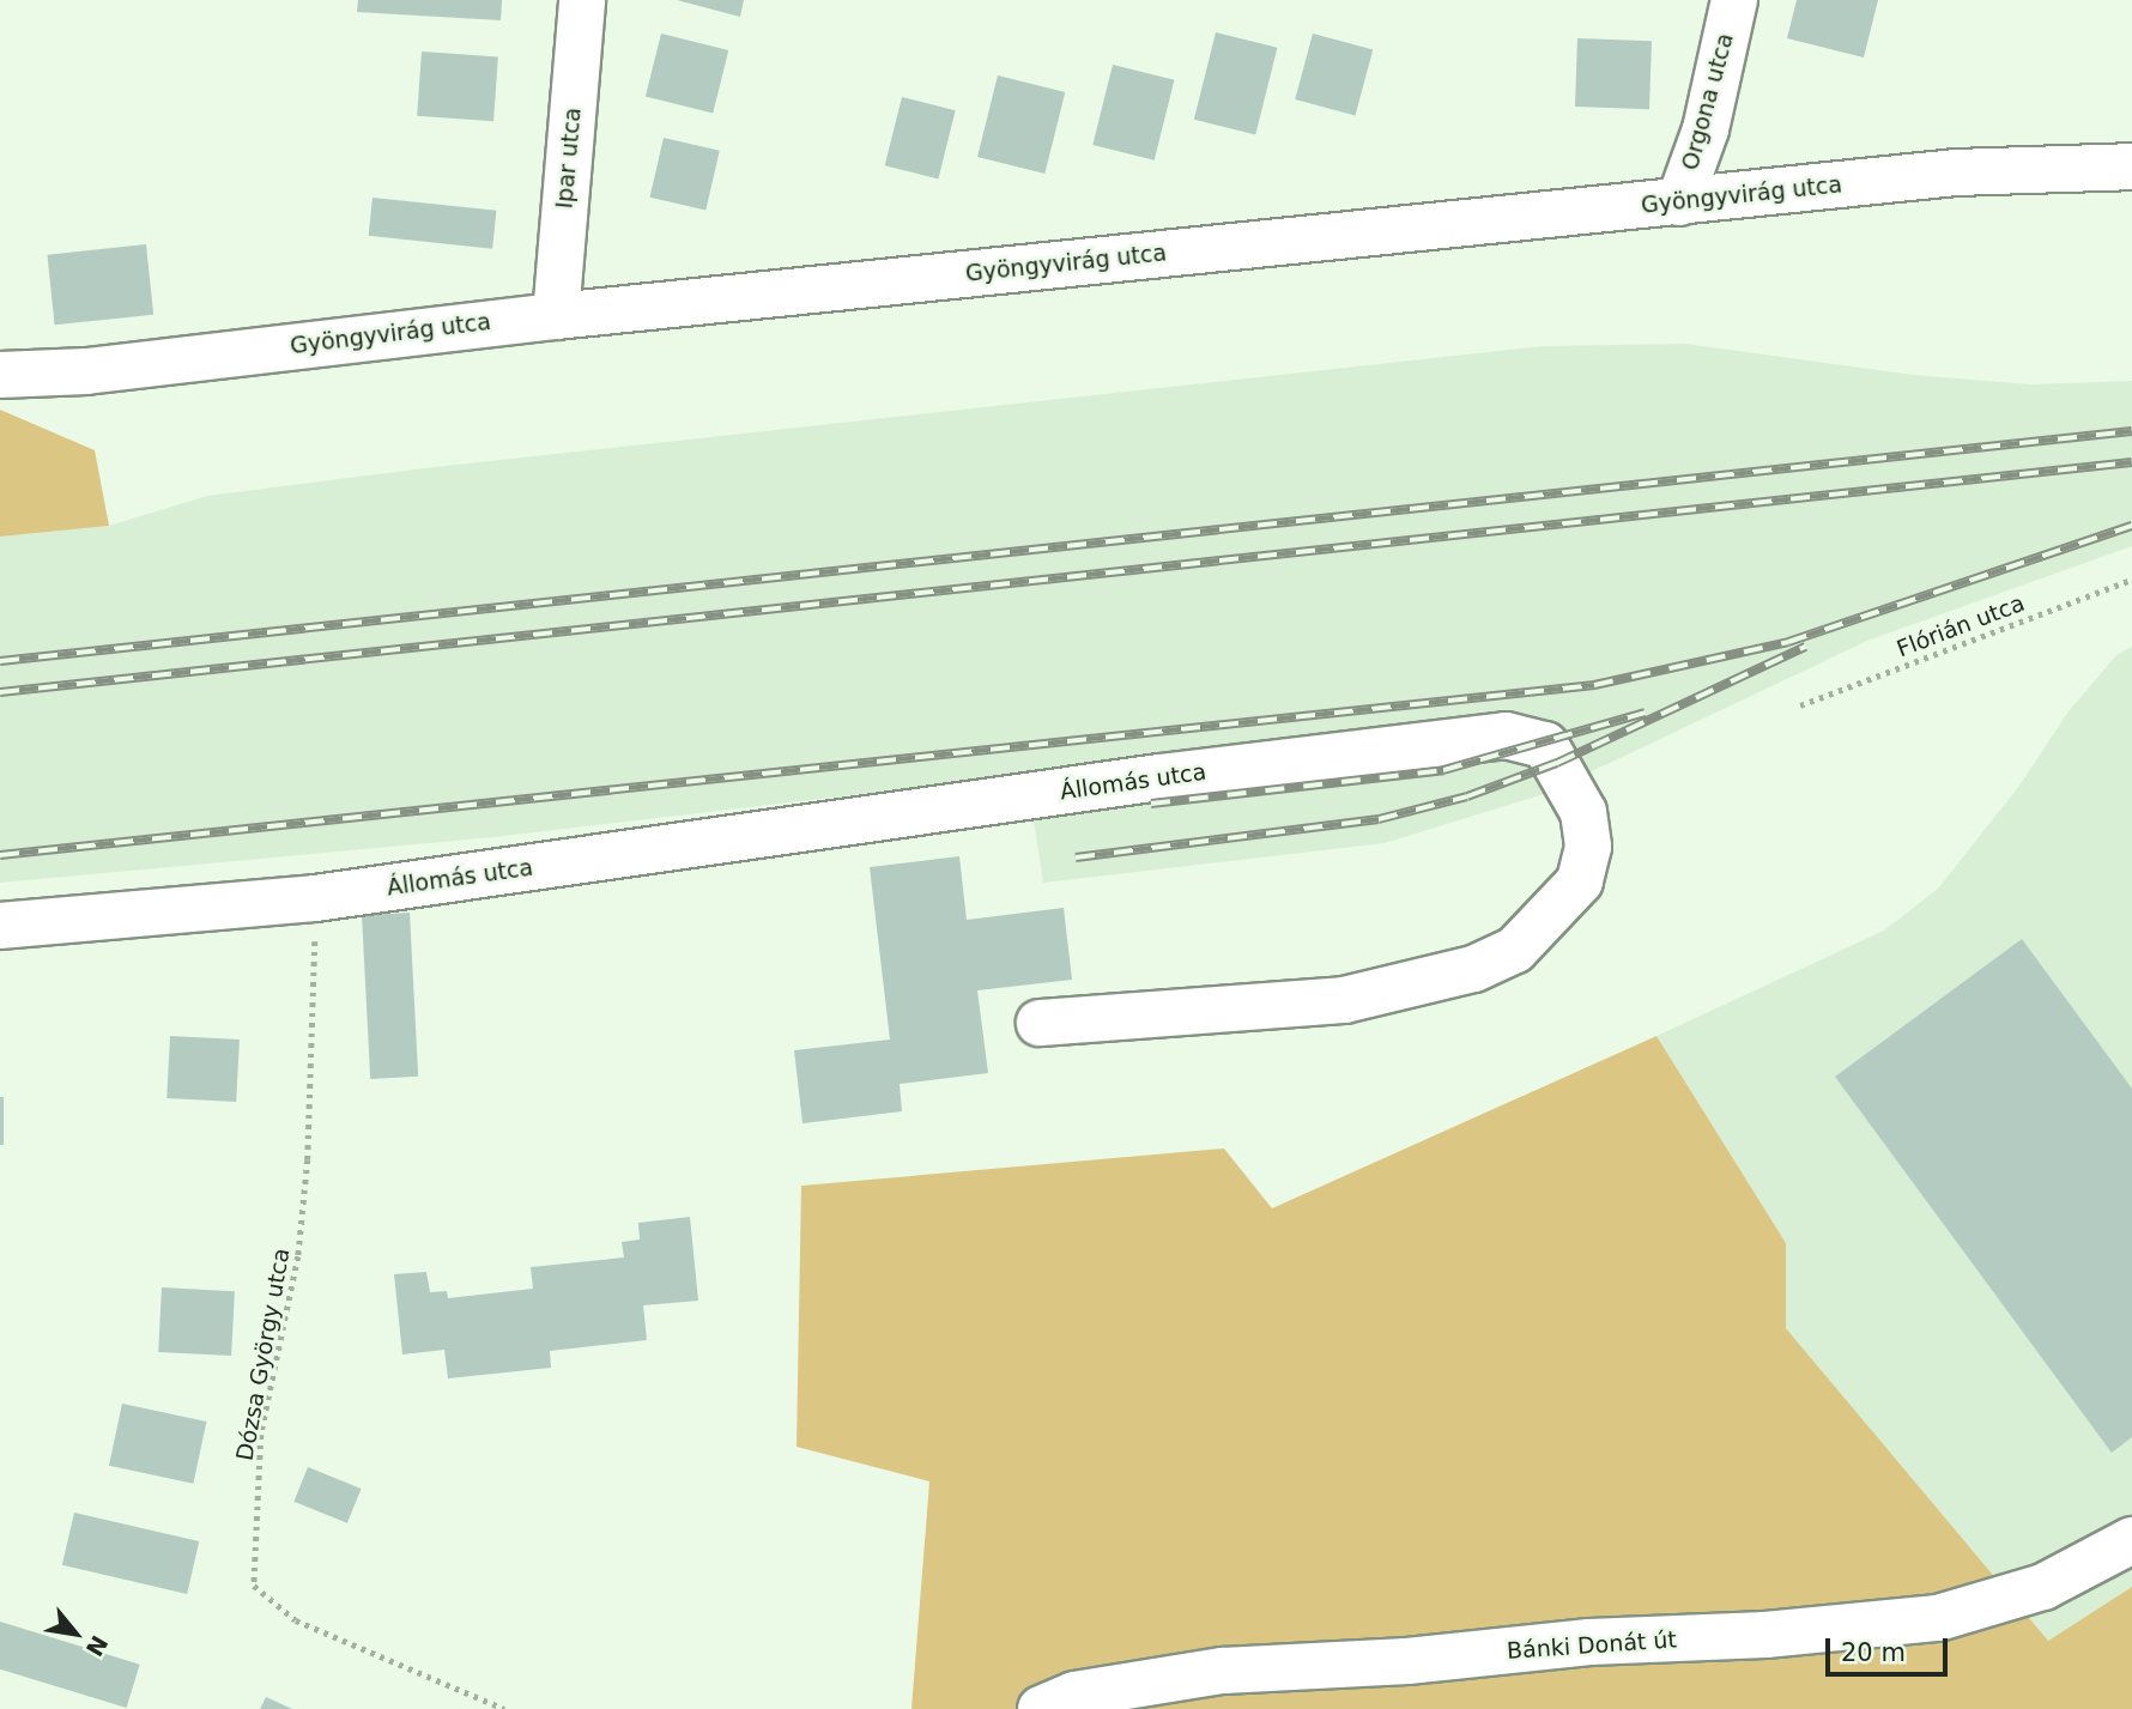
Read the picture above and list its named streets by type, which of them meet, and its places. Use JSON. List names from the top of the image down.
{
  "streets": {
    "street": [
      "Orgona utca",
      "Ipar utca",
      "Gyöngyvirág utca",
      "Állomás utca",
      "Bánki Donát út"
    ],
    "path": ["Flórián utca", "Dózsa György utca"]
  },
  "crossings": [
    ["Orgona utca", "Gyöngyvirág utca"],
    ["Ipar utca", "Gyöngyvirág utca"],
    ["Állomás utca", "Dózsa György utca"]
  ],
  "scale_bar": "20 m",
  "north": "bottom right"
}
